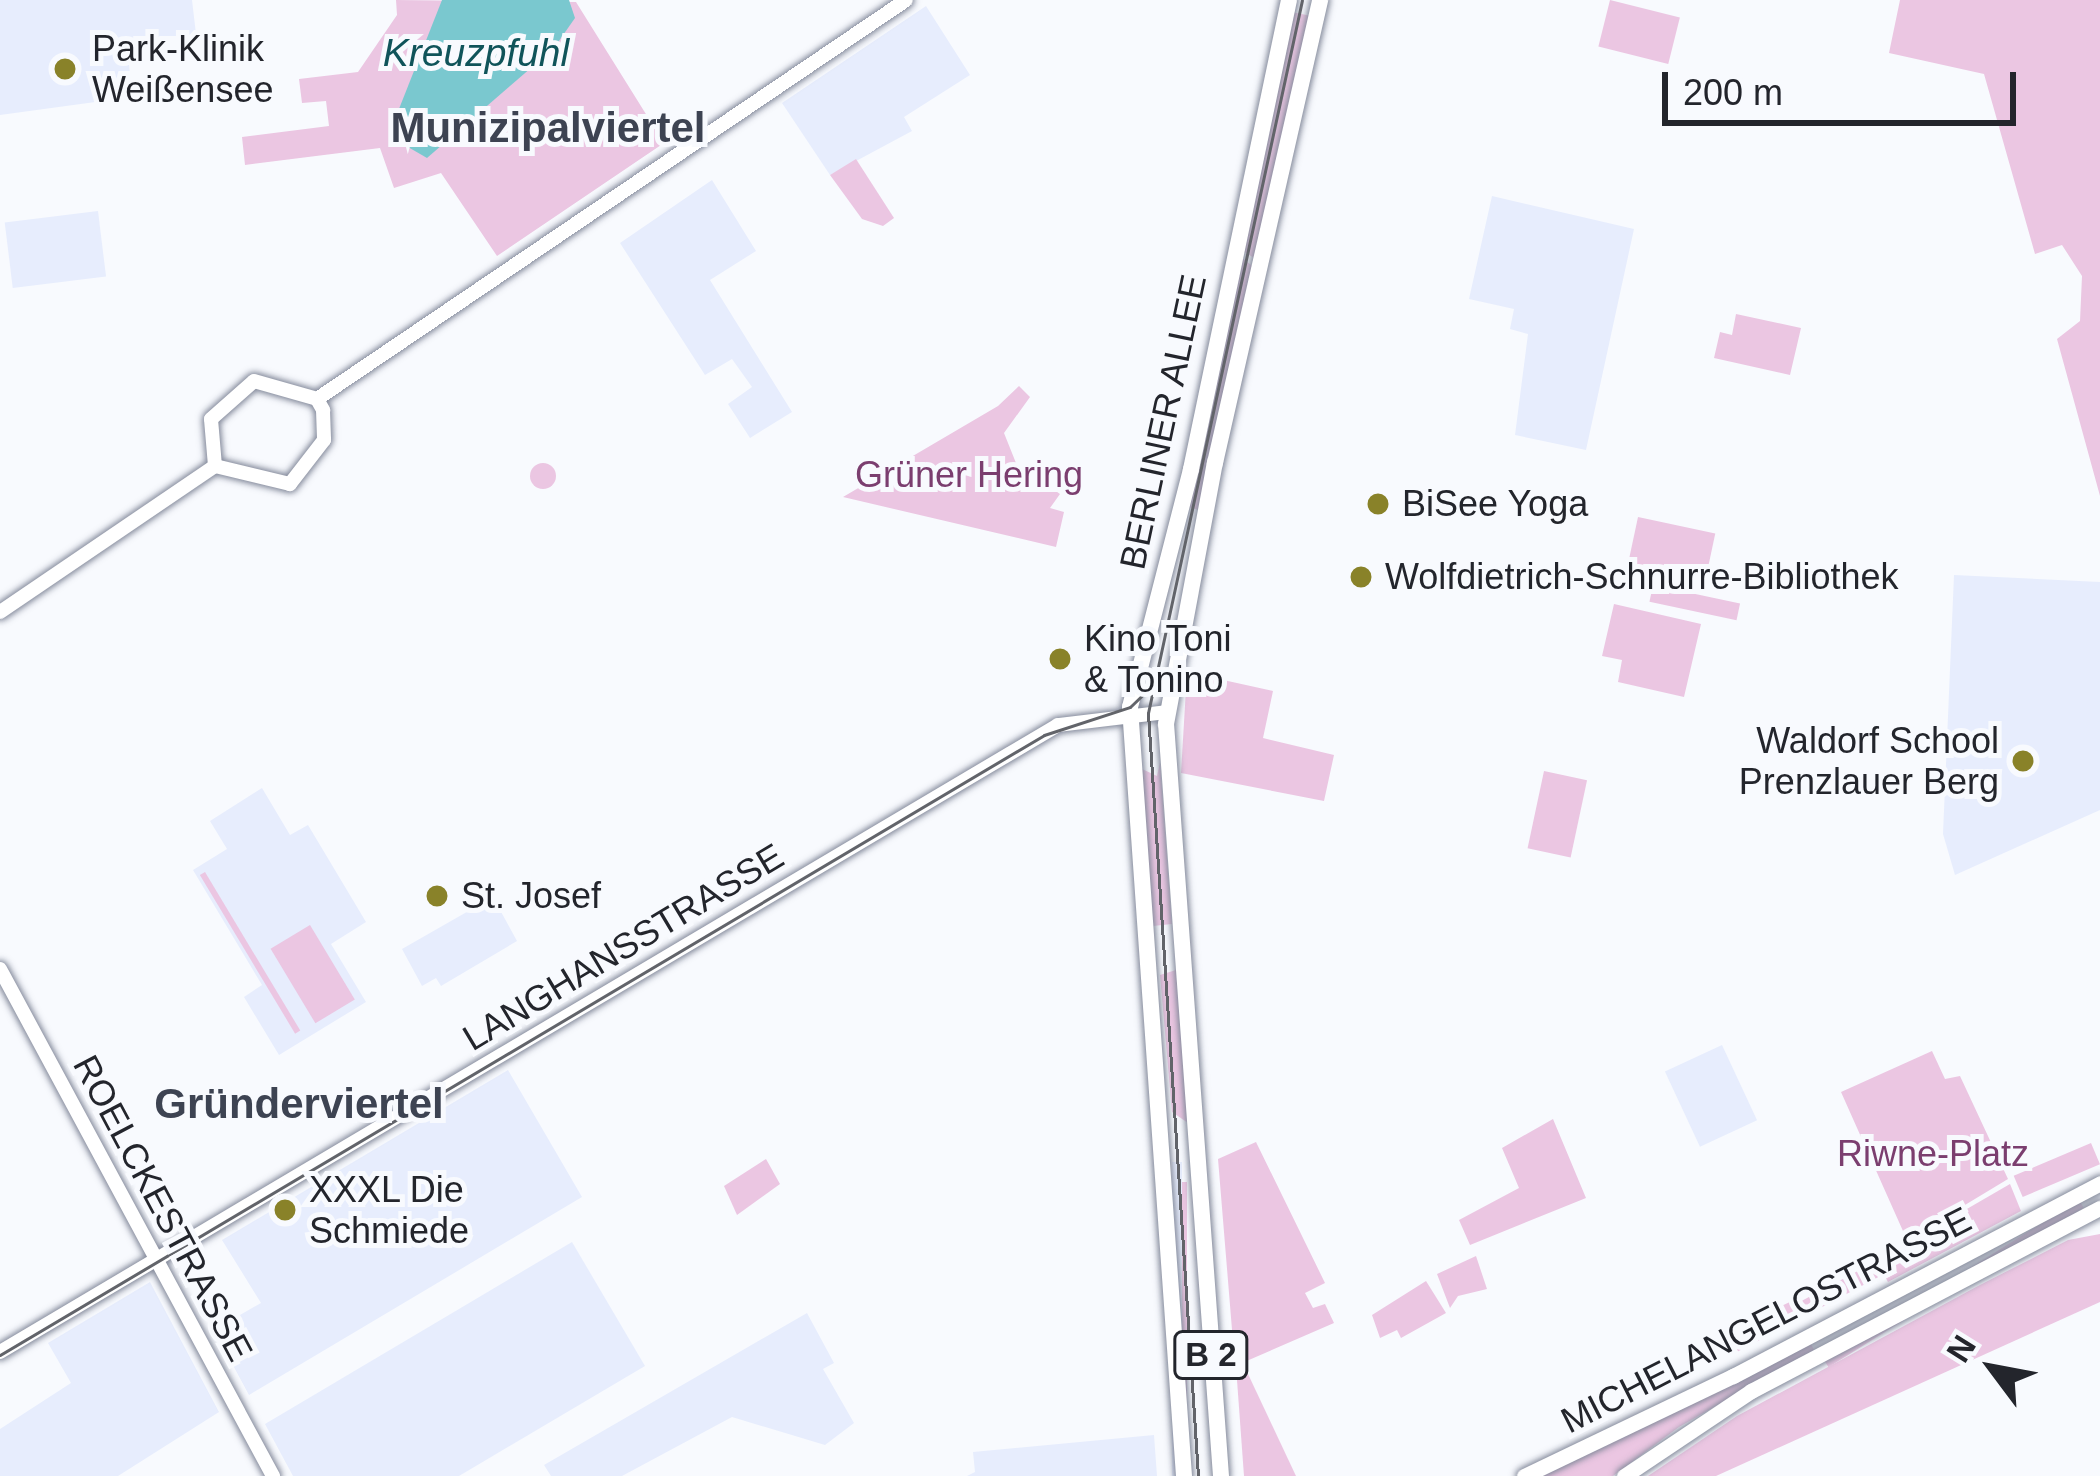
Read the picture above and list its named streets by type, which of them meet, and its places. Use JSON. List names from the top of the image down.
{
  "streets": {
    "main road": ["BERLINER ALLEE", "MICHELANGELOSTRASSE", "B 2"],
    "street": ["LANGHANSSTRASSE", "ROELCKESTRASSE"]
  },
  "crossings": [
    ["BERLINER ALLEE", "LANGHANSSTRASSE"],
    ["LANGHANSSTRASSE", "ROELCKESTRASSE"]
  ],
  "districts": ["Munizipalviertel", "Gründerviertel"],
  "water": ["Kreuzpfuhl"],
  "parks": ["Grüner Hering", "Riwne-Platz"],
  "places": [
    "Park-Klinik Weißensee",
    "BiSee Yoga",
    "Wolfdietrich-Schnurre-Bibliothek",
    "Kino Toni & Tonino",
    "Waldorf School Prenzlauer Berg",
    "St. Josef",
    "XXXL Die Schmiede"
  ],
  "scale_bar": "200 m",
  "north": "top left"
}
